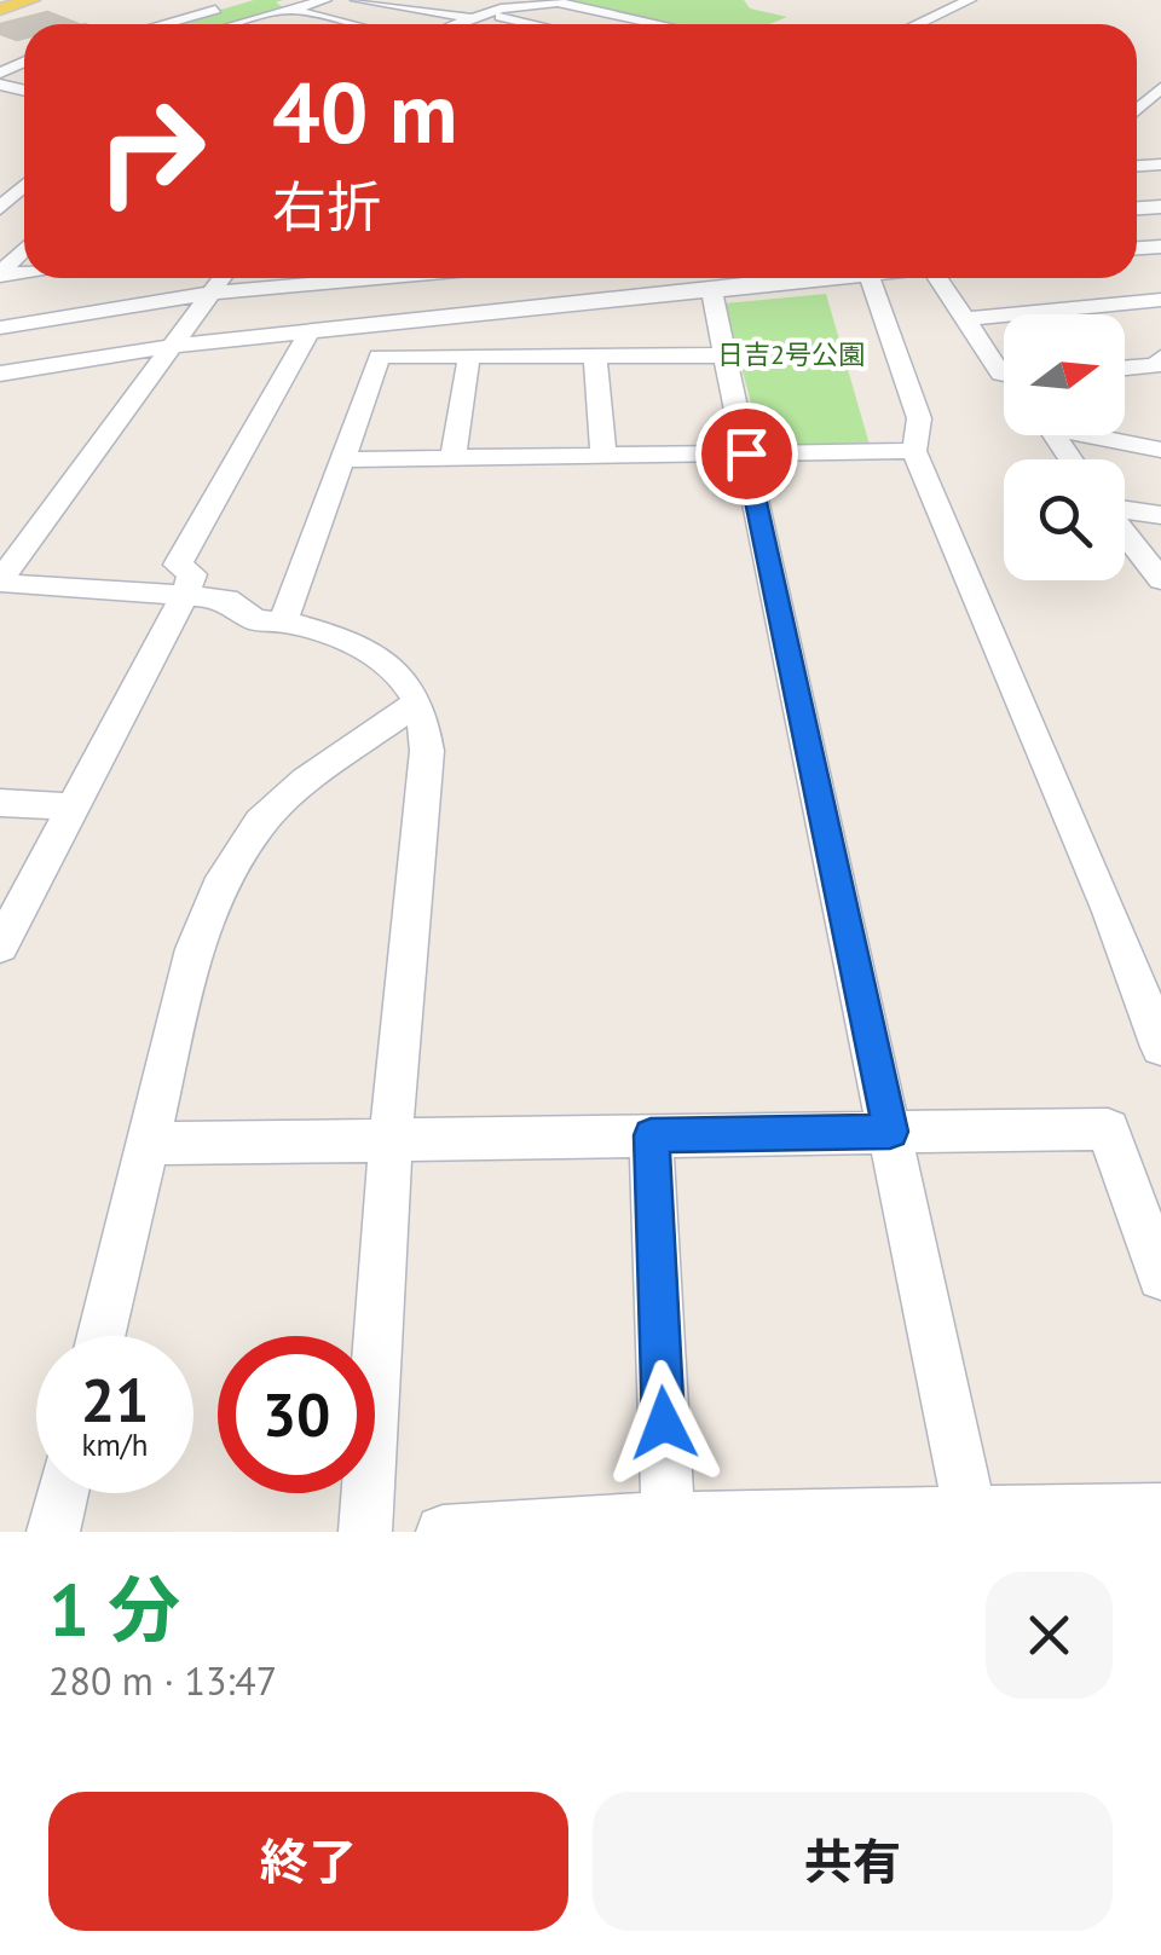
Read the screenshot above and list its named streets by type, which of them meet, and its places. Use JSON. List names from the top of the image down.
{
  "parks": ["日吉2号公園"],
  "north": "right",
  "page": {
    "turn": ["40 m", "右折"],
    "speed": "21 km/h",
    "limit": "30",
    "heading": ["1 分", "280 m · 13:47"],
    "buttons": ["終了", "共有"]
  }
}
